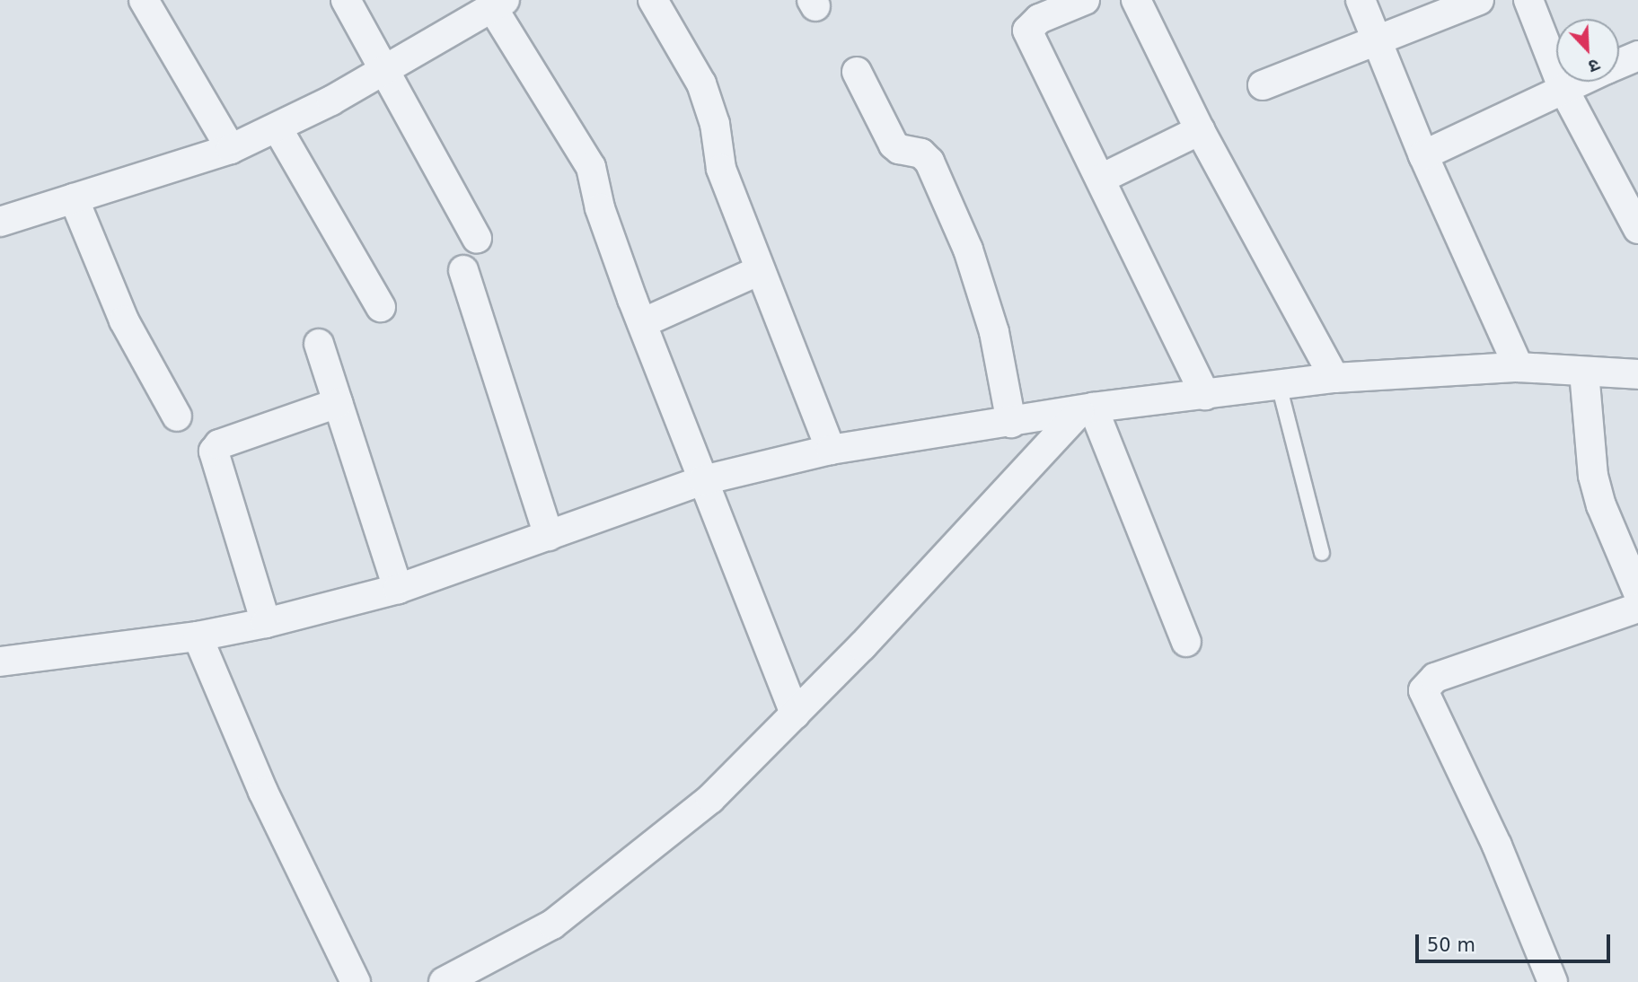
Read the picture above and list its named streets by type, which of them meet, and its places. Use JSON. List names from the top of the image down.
{
  "scale_bar": "50 m",
  "north": "bottom right"
}
